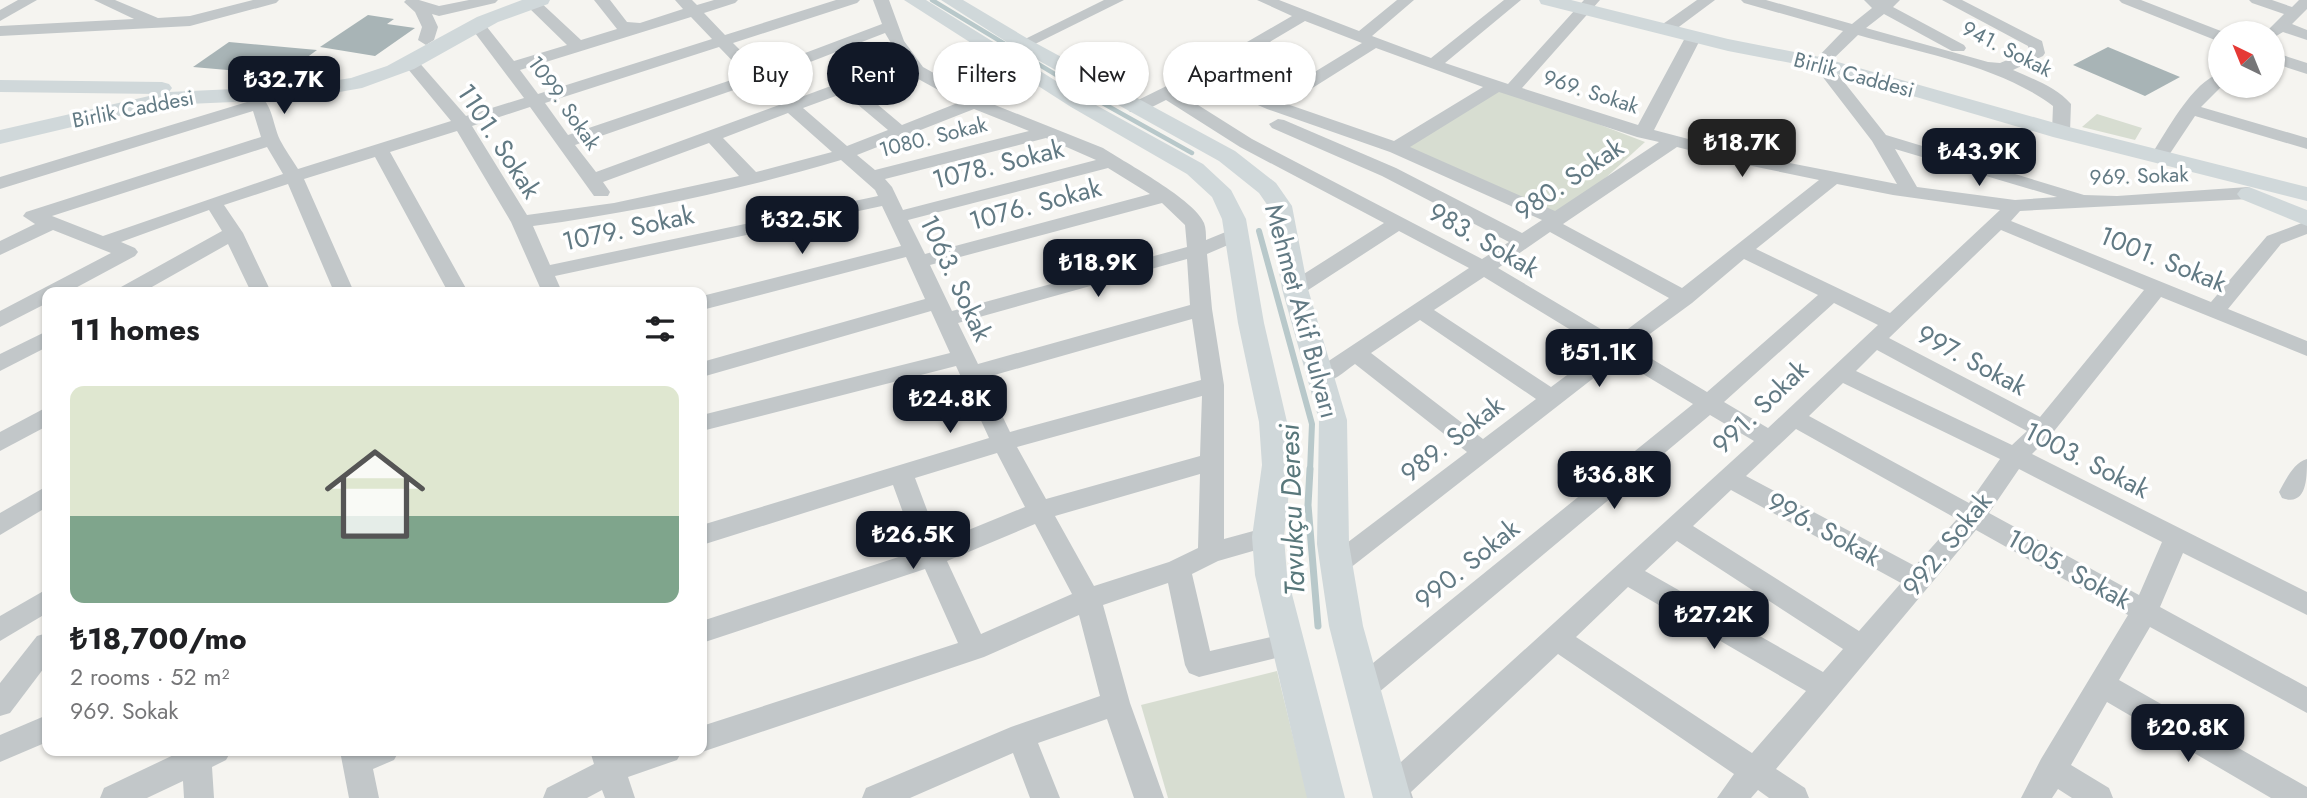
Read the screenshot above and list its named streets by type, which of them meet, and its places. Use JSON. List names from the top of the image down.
{
  "streets": {
    "main road": ["Birlik Caddesi", "Mehmet Akif Bulvarı"],
    "street": [
      "941. Sokak",
      "969. Sokak",
      "1099. Sokak",
      "1080. Sokak",
      "1101. Sokak",
      "1078. Sokak",
      "980. Sokak",
      "1076. Sokak",
      "1079. Sokak",
      "983. Sokak",
      "1001. Sokak",
      "1063. Sokak",
      "997. Sokak",
      "991. Sokak",
      "989. Sokak",
      "1003. Sokak",
      "996. Sokak",
      "992. Sokak",
      "990. Sokak",
      "1005. Sokak"
    ]
  },
  "crossings": [
    ["941. Sokak", "Birlik Caddesi"],
    ["Birlik Caddesi", "969. Sokak"],
    ["Birlik Caddesi", "1099. Sokak"],
    ["Birlik Caddesi", "1101. Sokak"],
    ["969. Sokak", "980. Sokak"],
    ["969. Sokak", "1001. Sokak"],
    ["969. Sokak", "991. Sokak"],
    ["969. Sokak", "989. Sokak"],
    ["1080. Sokak", "1063. Sokak"],
    ["1101. Sokak", "1079. Sokak"],
    ["1078. Sokak", "1079. Sokak"],
    ["1078. Sokak", "1063. Sokak"],
    ["980. Sokak", "983. Sokak"],
    ["980. Sokak", "Mehmet Akif Bulvarı"],
    ["1076. Sokak", "1063. Sokak"],
    ["1079. Sokak", "1063. Sokak"],
    ["983. Sokak", "991. Sokak"],
    ["983. Sokak", "989. Sokak"],
    ["983. Sokak", "990. Sokak"],
    ["1001. Sokak", "991. Sokak"],
    ["1001. Sokak", "992. Sokak"],
    ["Mehmet Akif Bulvarı", "991. Sokak"],
    ["Mehmet Akif Bulvarı", "989. Sokak"],
    ["Mehmet Akif Bulvarı", "990. Sokak"],
    ["997. Sokak", "991. Sokak"],
    ["997. Sokak", "989. Sokak"],
    ["997. Sokak", "992. Sokak"],
    ["997. Sokak", "990. Sokak"],
    ["991. Sokak", "1003. Sokak"],
    ["991. Sokak", "996. Sokak"],
    ["991. Sokak", "1005. Sokak"],
    ["1003. Sokak", "992. Sokak"],
    ["996. Sokak", "992. Sokak"],
    ["992. Sokak", "1005. Sokak"]
  ],
  "water": ["Tavukçu Deresi"],
  "north": "top left",
  "page": {
    "chip": [
      "Buy",
      "Rent",
      "Filters",
      "New",
      "Apartment"
    ],
    "price": [
      "₺32.7K",
      "₺18.7K",
      "₺43.9K",
      "₺32.5K",
      "₺18.9K",
      "₺51.1K",
      "₺24.8K",
      "₺36.8K",
      "₺26.5K",
      "₺27.2K",
      "₺20.8K"
    ],
    "heading": "11 homes",
    "list": [
      {
        "name": "₺18,700/mo",
        "note": "2 rooms · 52 m² · 969. Sokak"
      }
    ]
  }
}
